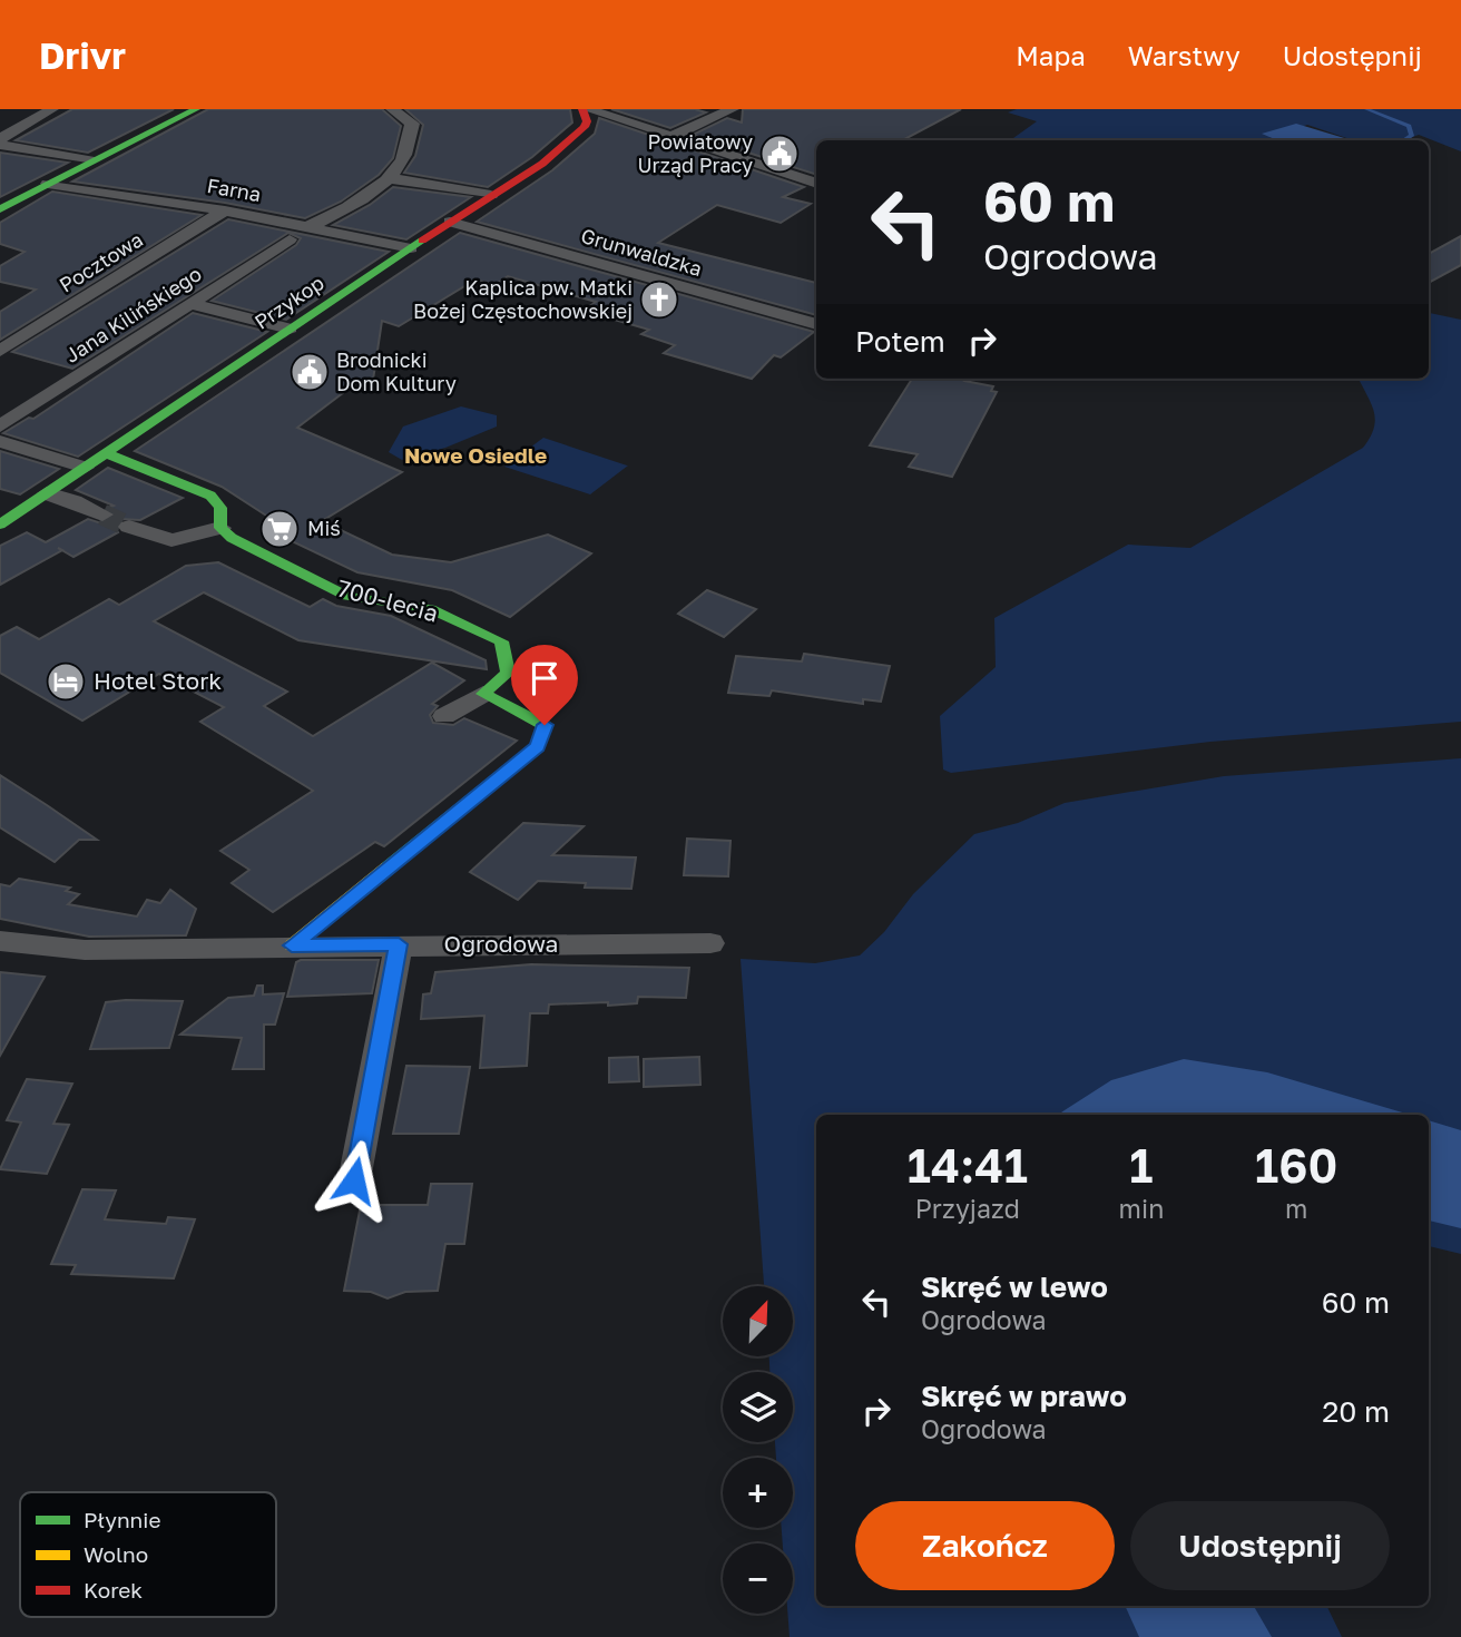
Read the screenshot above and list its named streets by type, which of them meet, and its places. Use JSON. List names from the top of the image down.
{
  "streets": {
    "street": [
      "Farna",
      "Grunwaldzka",
      "Pocztowa",
      "Przykop",
      "Jana Kilińskiego",
      "700-lecia",
      "Ogrodowa"
    ]
  },
  "crossings": [
    ["Farna", "Pocztowa"],
    ["Farna", "Przykop"],
    ["Grunwaldzka", "Przykop"]
  ],
  "districts": ["Nowe Osiedle"],
  "places": {
    "public building": ["Powiatowy Urząd Pracy", "Brodnicki Dom Kultury"],
    "church": ["Kaplica pw. Matki Bożej Częstochowskiej"],
    "supermarket": ["Miś"],
    "hotel": ["Hotel Stork"]
  },
  "legend": ["Płynnie", "Wolno", "Korek"],
  "north": "top right",
  "page": {
    "header": "Drivr",
    "nav": ["Mapa", "Warstwy", "Udostępnij"],
    "turn": ["60 m", "Ogrodowa"],
    "then": "Potem",
    "eta": [
      "14:41",
      "Przyjazd",
      "1",
      "min",
      "160",
      "m"
    ],
    "list": [
      {
        "name": "Skręć w lewo",
        "note": "Ogrodowa",
        "value": "60 m"
      },
      {
        "name": "Skręć w prawo",
        "note": "Ogrodowa",
        "value": "20 m"
      }
    ],
    "map_buttons": ["+", "−"],
    "buttons": ["Zakończ", "Udostępnij"]
  }
}
